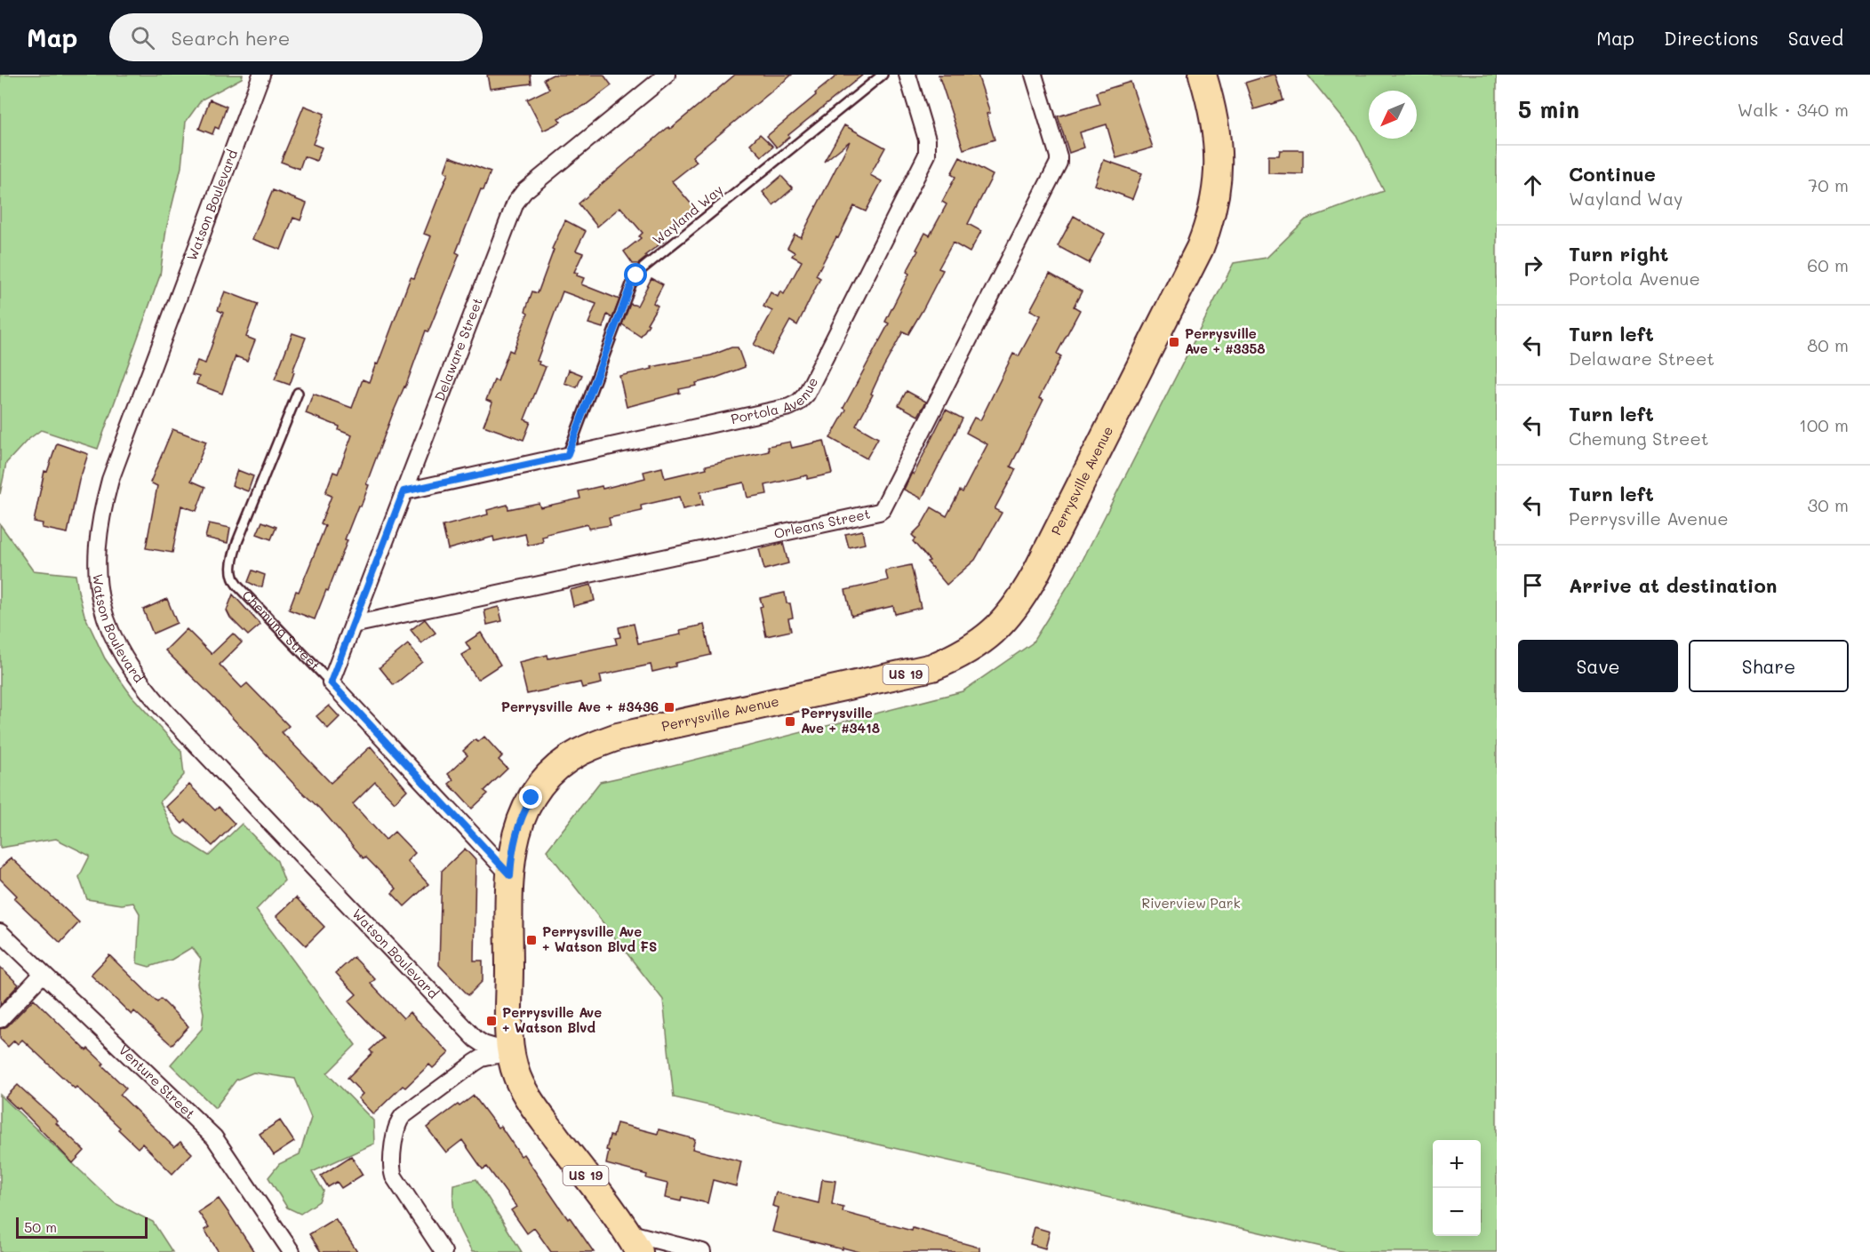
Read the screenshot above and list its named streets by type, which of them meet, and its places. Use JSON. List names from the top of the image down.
{
  "streets": {
    "main road": ["Perrysville Avenue", "US 19"],
    "street": [
      "Watson Boulevard",
      "Delaware Street",
      "Portola Avenue",
      "Orleans Street",
      "Chemung Street",
      "Venture Street"
    ],
    "lane": ["Wayland Way"]
  },
  "crossings": [
    ["Watson Boulevard", "Perrysville Avenue"],
    ["Wayland Way", "Portola Avenue"],
    ["Delaware Street", "Portola Avenue"],
    ["Delaware Street", "Orleans Street"],
    ["Delaware Street", "Chemung Street"],
    ["Perrysville Avenue", "Chemung Street"]
  ],
  "parks": ["Riverview Park"],
  "places": {
    "transit": [
      "Perrysville Ave + #3358",
      "Perrysville Ave + #3436",
      "Perrysville Ave + #3418",
      "Perrysville Ave + Watson Blvd FS",
      "Perrysville Ave + Watson Blvd"
    ]
  },
  "scale_bar": "50 m",
  "north": "bottom left",
  "page": {
    "header": "Map",
    "search": "Search here",
    "nav": ["Map", "Directions", "Saved"],
    "heading": ["5 min", "Walk · 340 m"],
    "list": [
      ["Continue", "Wayland Way", "70 m"],
      ["Turn right", "Portola Avenue", "60 m"],
      ["Turn left", "Delaware Street", "80 m"],
      ["Turn left", "Chemung Street", "100 m"],
      ["Turn left", "Perrysville Avenue", "30 m"],
      "Arrive at destination"
    ],
    "buttons": ["Save", "Share"],
    "map_buttons": ["+", "−"],
    "scale": "50 m"
  }
}
